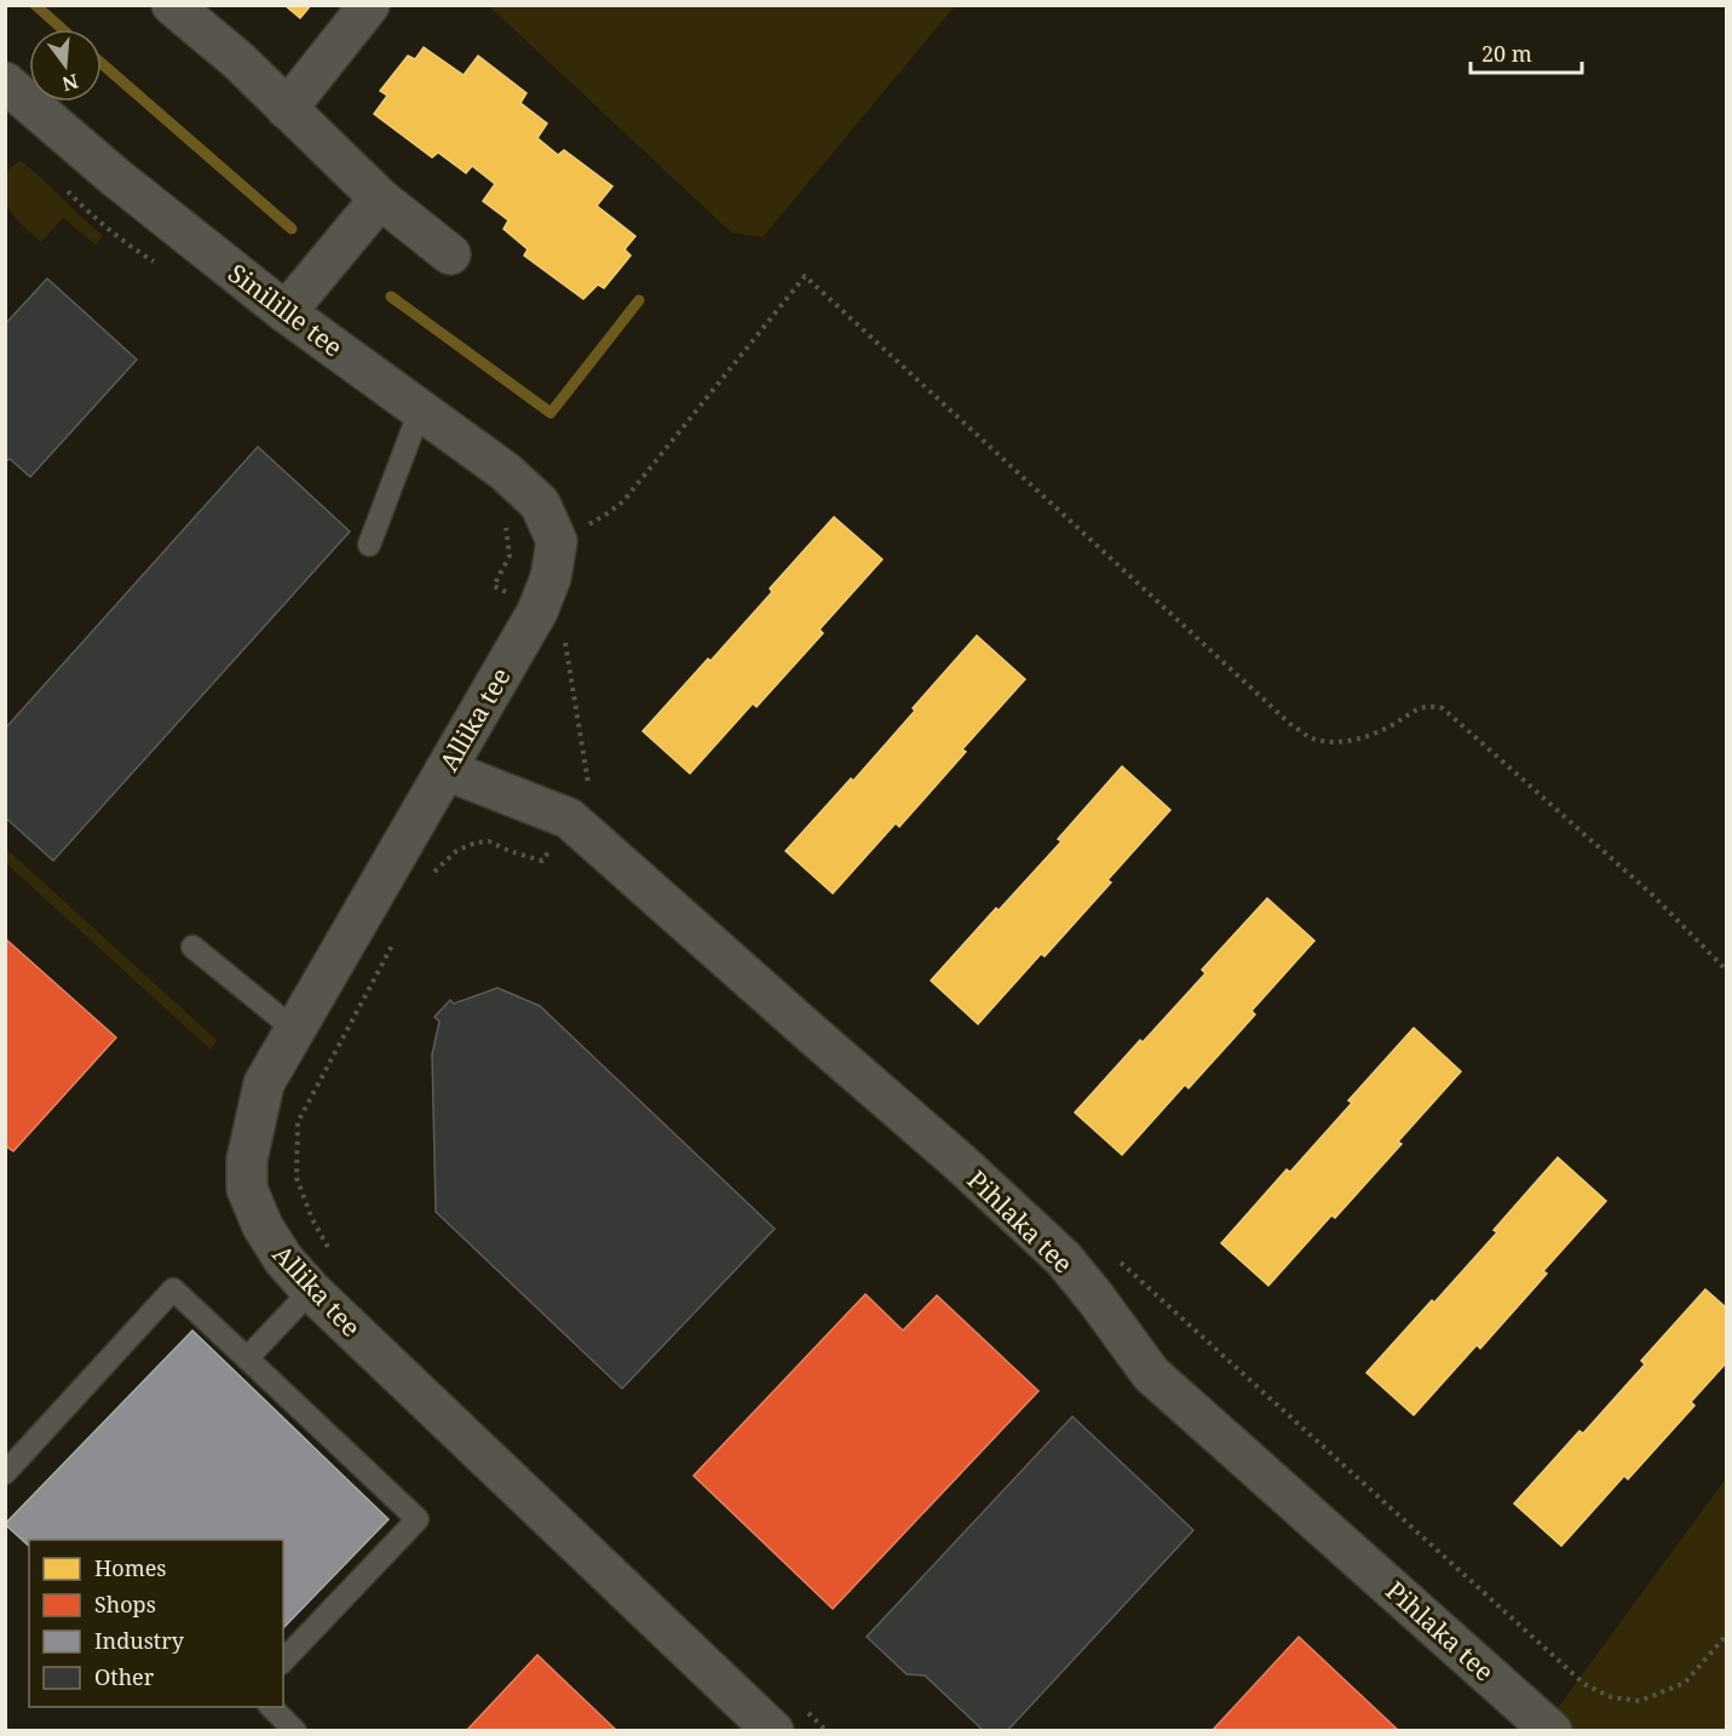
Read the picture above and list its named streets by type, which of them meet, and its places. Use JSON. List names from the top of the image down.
{
  "streets": {
    "street": ["Sinilille tee", "Allika tee", "Pihlaka tee"]
  },
  "crossings": [
    ["Sinilille tee", "Allika tee"],
    ["Allika tee", "Pihlaka tee"]
  ],
  "legend": [
    "Homes",
    "Shops",
    "Industry",
    "Other"
  ],
  "scale_bar": "20 m",
  "north": "bottom"
}
